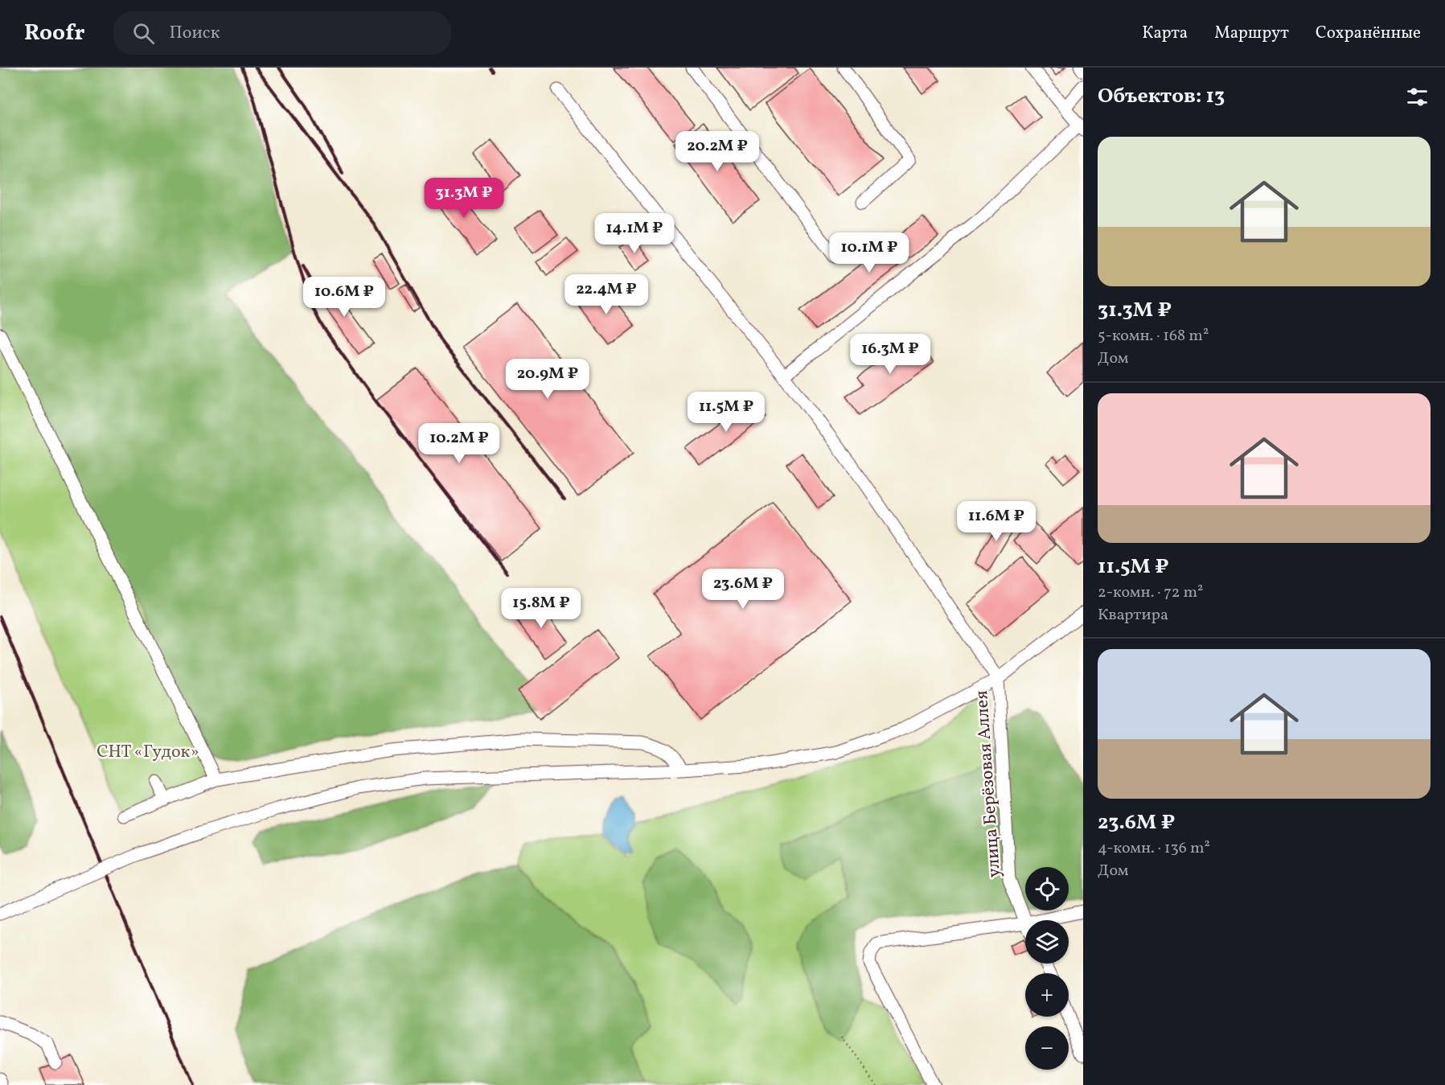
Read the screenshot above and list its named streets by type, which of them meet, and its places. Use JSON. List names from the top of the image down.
{
  "streets": {
    "street": ["улица Берёзовая Аллея"]
  },
  "parks": ["СНТ «Гудок»"],
  "page": {
    "header": "Roofr",
    "search": "Поиск",
    "nav": ["Карта", "Маршрут", "Сохранённые"],
    "heading": "Объектов: 13",
    "list": [
      {
        "name": "31.3M ₽",
        "note": "5-комн. · 168 m² · Дом"
      },
      {
        "name": "11.5M ₽",
        "note": "2-комн. · 72 m² · Квартира"
      },
      {
        "name": "23.6M ₽",
        "note": "4-комн. · 136 m² · Дом"
      }
    ],
    "price": [
      "20.2M ₽",
      "31.3M ₽",
      "14.1M ₽",
      "10.1M ₽",
      "22.4M ₽",
      "10.6M ₽",
      "16.3M ₽",
      "20.9M ₽",
      "11.5M ₽",
      "10.2M ₽",
      "11.6M ₽",
      "23.6M ₽",
      "15.8M ₽"
    ],
    "map_buttons": ["+", "−"]
  }
}
